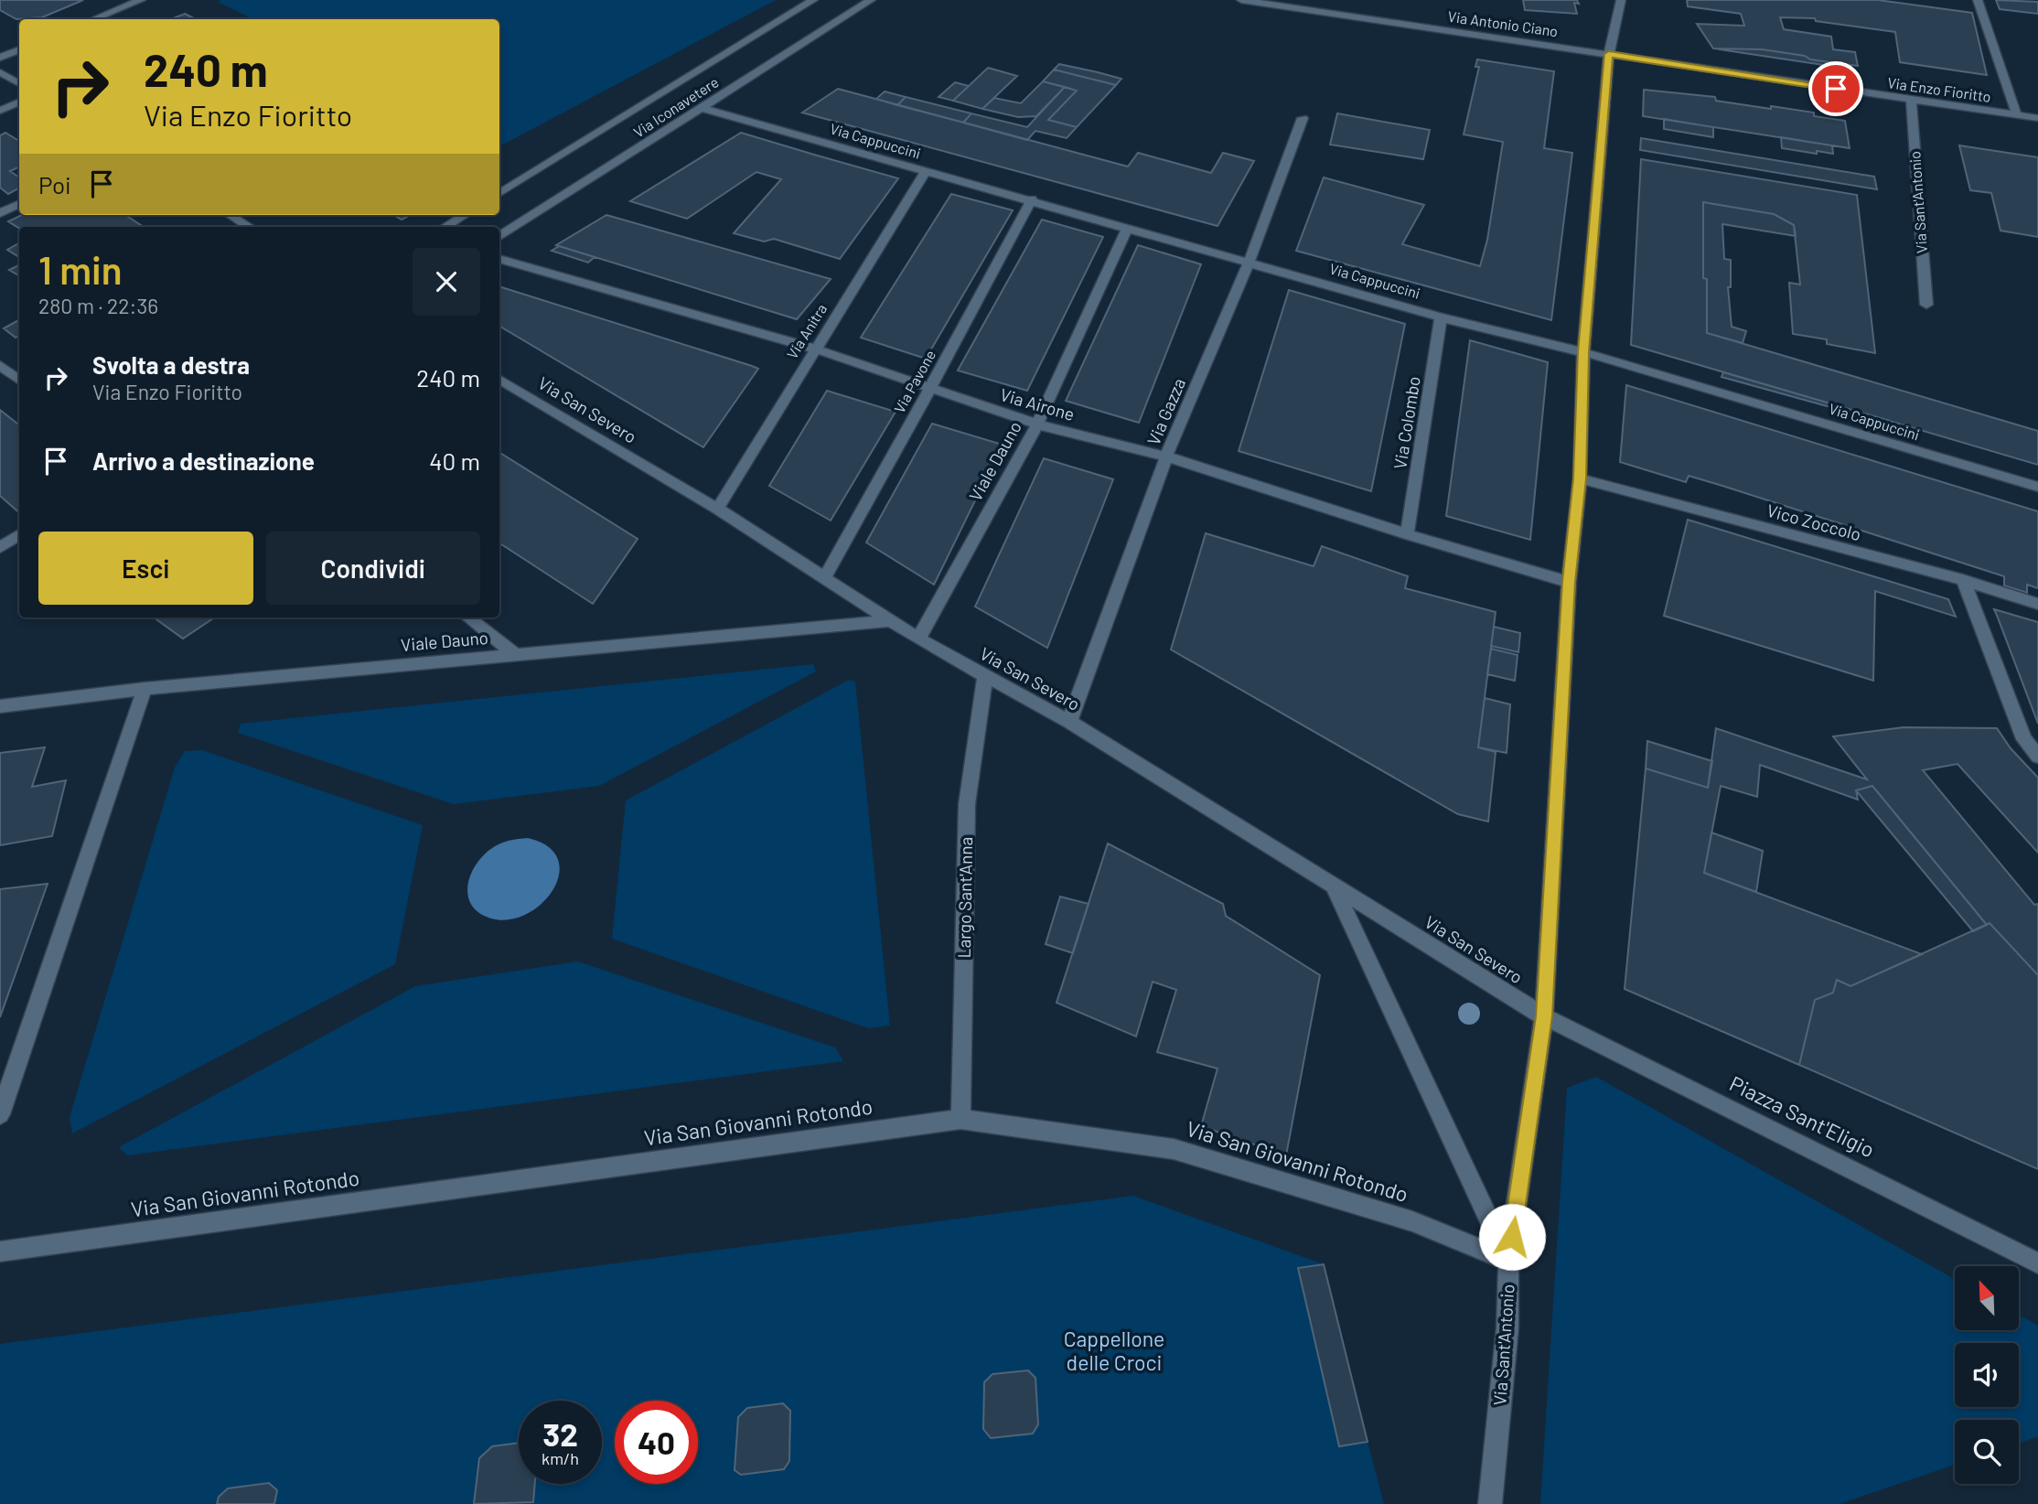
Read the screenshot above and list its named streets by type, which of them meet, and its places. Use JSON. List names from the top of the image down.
{
  "streets": {
    "street": [
      "Via Antonio Ciano",
      "Via Enzo Fioritto",
      "Via Iconavetere",
      "Via Cappuccini",
      "Via Sant'Antonio",
      "Via Anitra",
      "Via Pavone",
      "Via Airone",
      "Via San Severo",
      "Via Gazza",
      "Via Colombo",
      "Viale Dauno",
      "Vico Zoccolo",
      "Largo Sant'Anna",
      "Piazza Sant'Eligio",
      "Via San Giovanni Rotondo"
    ]
  },
  "crossings": [
    ["Via Antonio Ciano", "Via Enzo Fioritto"],
    ["Via Antonio Ciano", "Via Sant'Antonio"],
    ["Via Enzo Fioritto", "Via Sant'Antonio"],
    ["Via Iconavetere", "Via Cappuccini"],
    ["Via Cappuccini", "Via Sant'Antonio"],
    ["Via Cappuccini", "Via Anitra"],
    ["Via Cappuccini", "Via Pavone"],
    ["Via Cappuccini", "Via Gazza"],
    ["Via Cappuccini", "Via Colombo"],
    ["Via Cappuccini", "Viale Dauno"],
    ["Via Sant'Antonio", "Via Airone"],
    ["Via Sant'Antonio", "Via San Severo"],
    ["Via Sant'Antonio", "Vico Zoccolo"],
    ["Via Sant'Antonio", "Piazza Sant'Eligio"],
    ["Via Sant'Antonio", "Via San Giovanni Rotondo"],
    ["Via Anitra", "Via Airone"],
    ["Via Anitra", "Via San Severo"],
    ["Via Pavone", "Via Airone"],
    ["Via Pavone", "Via San Severo"],
    ["Via Airone", "Via Gazza"],
    ["Via Airone", "Via Colombo"],
    ["Via Airone", "Viale Dauno"],
    ["Via San Severo", "Via Gazza"],
    ["Via San Severo", "Viale Dauno"],
    ["Via San Severo", "Largo Sant'Anna"],
    ["Via San Severo", "Piazza Sant'Eligio"],
    ["Largo Sant'Anna", "Via San Giovanni Rotondo"]
  ],
  "parks": ["Cappellone delle Croci"],
  "north": "top left",
  "page": {
    "turn": ["240 m", "Via Enzo Fioritto"],
    "then": "Poi",
    "heading": ["1 min", "280 m · 22:36"],
    "list": [
      {
        "name": "Svolta a destra",
        "note": "Via Enzo Fioritto",
        "value": "240 m"
      },
      {
        "name": "Arrivo a destinazione",
        "value": "40 m"
      }
    ],
    "buttons": ["Esci", "Condividi"],
    "speed": "32 km/h",
    "limit": "40"
  }
}
